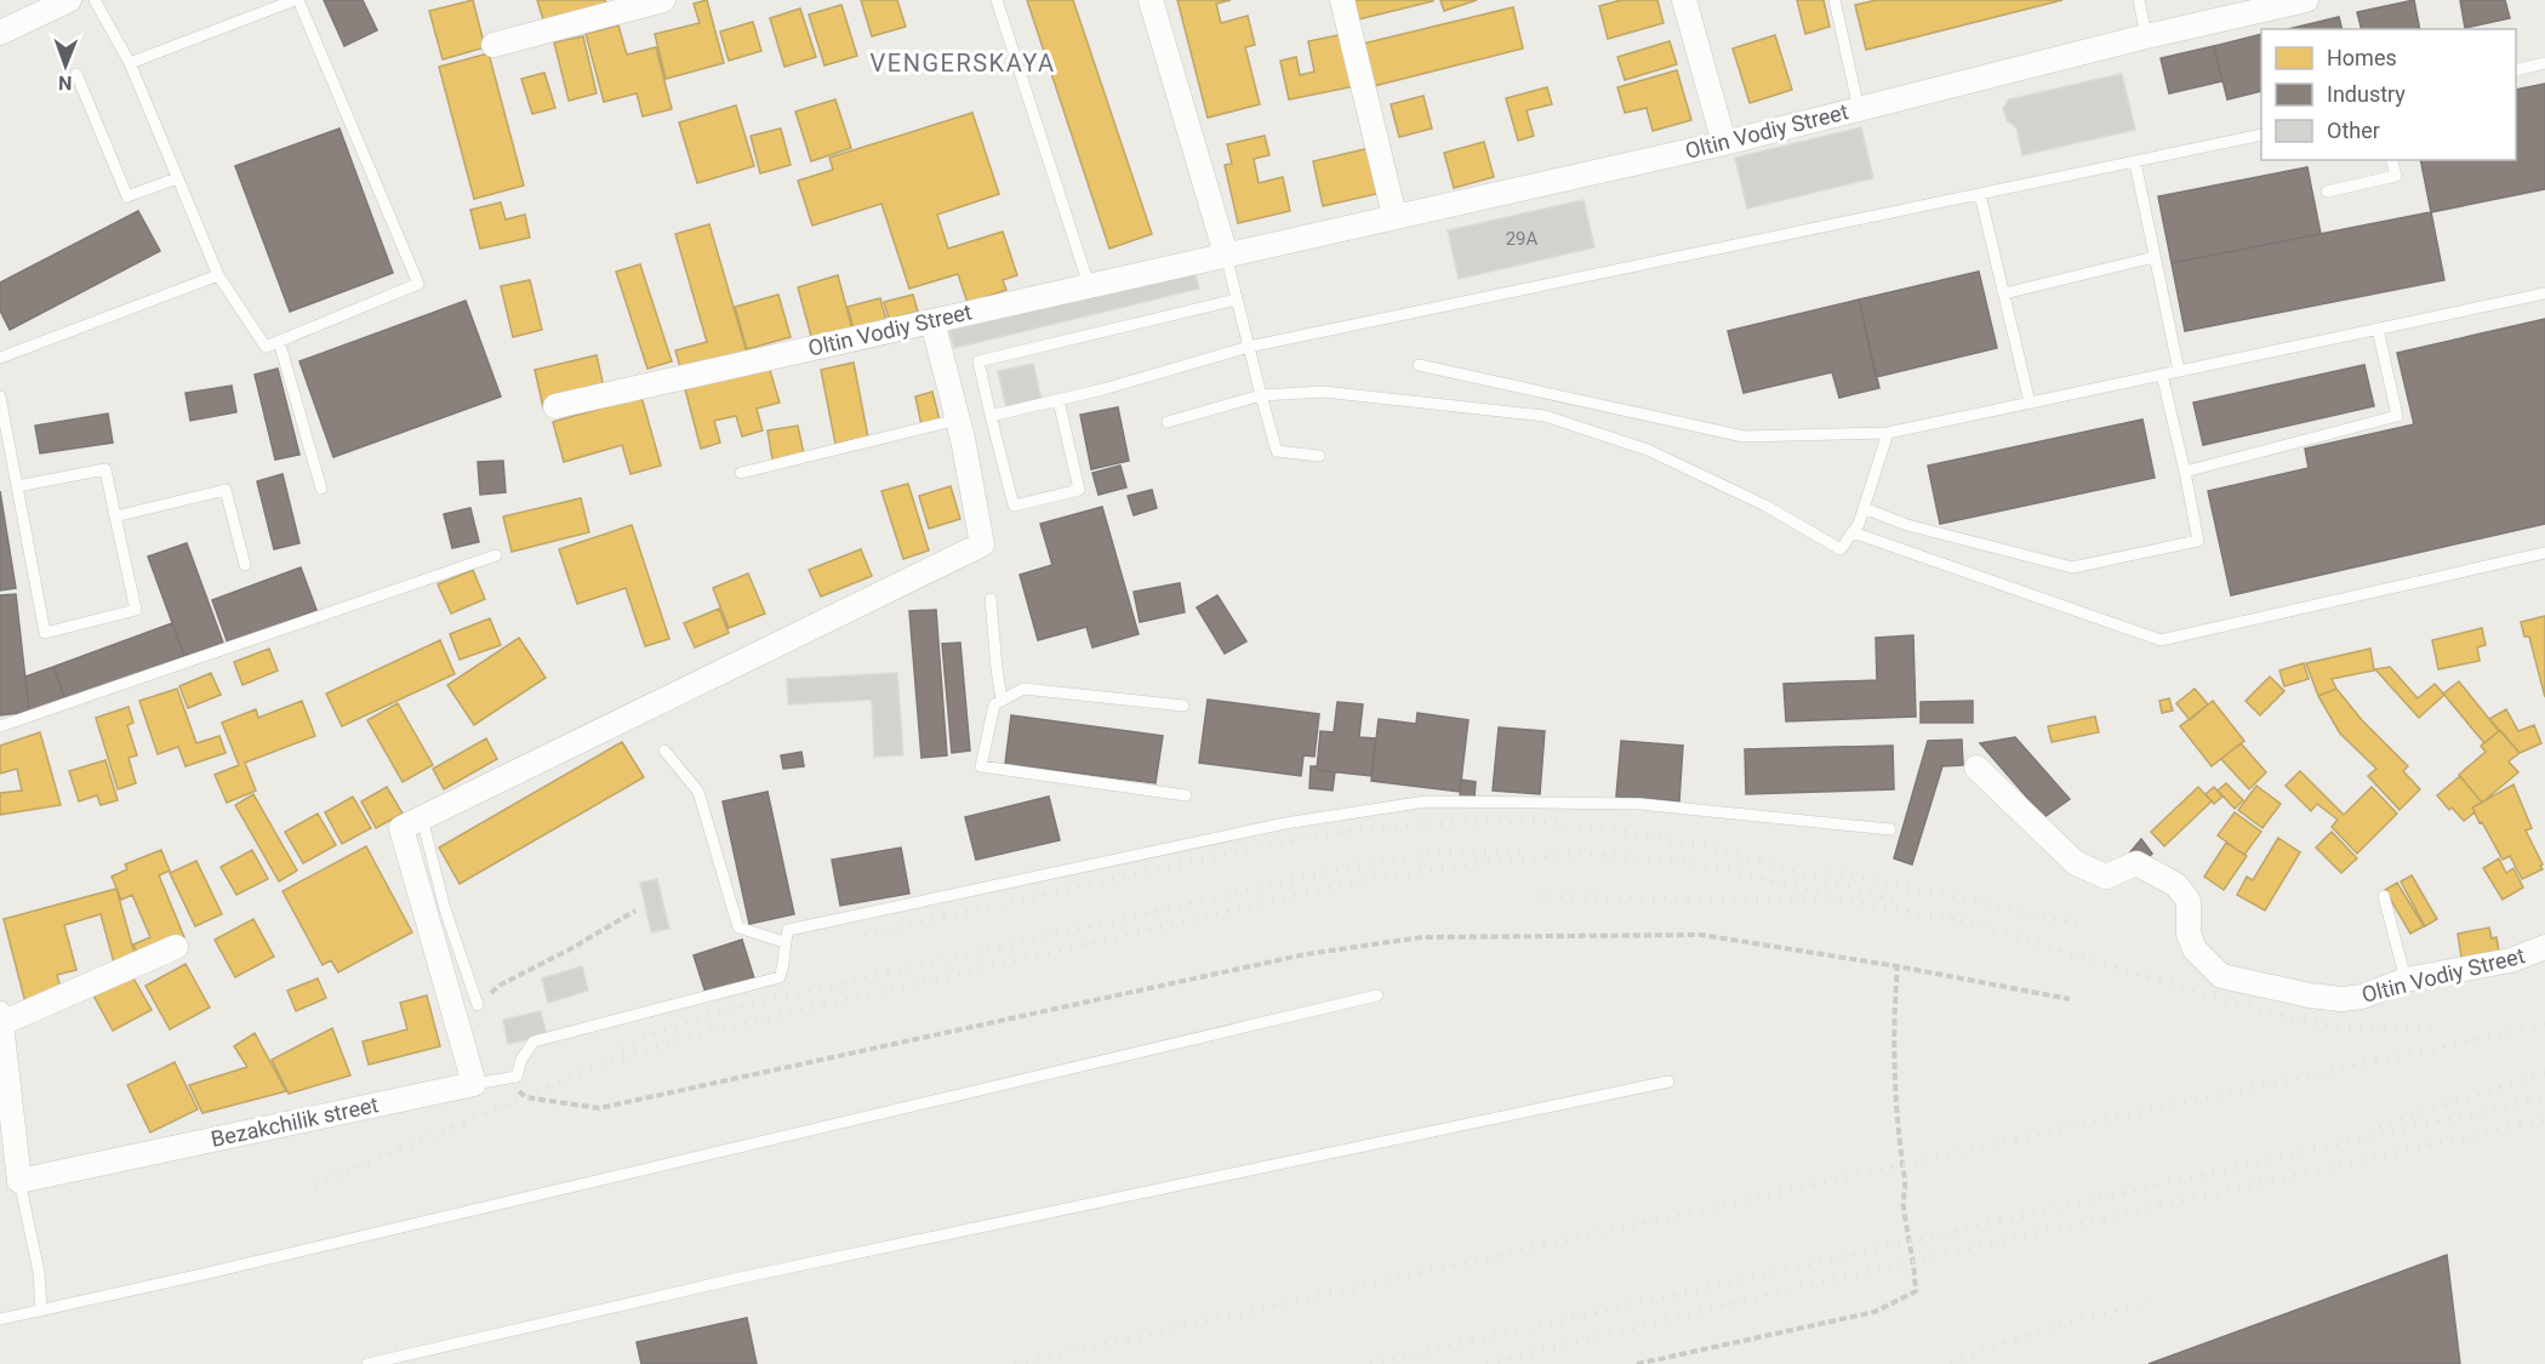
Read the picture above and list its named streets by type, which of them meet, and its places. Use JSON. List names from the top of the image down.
{
  "streets": {
    "street": ["Oltin Vodiy Street", "Bezakchilik street"]
  },
  "districts": ["VENGERSKAYA"],
  "house_numbers": ["29А"],
  "legend": ["Homes", "Industry", "Other"],
  "north": "bottom"
}
